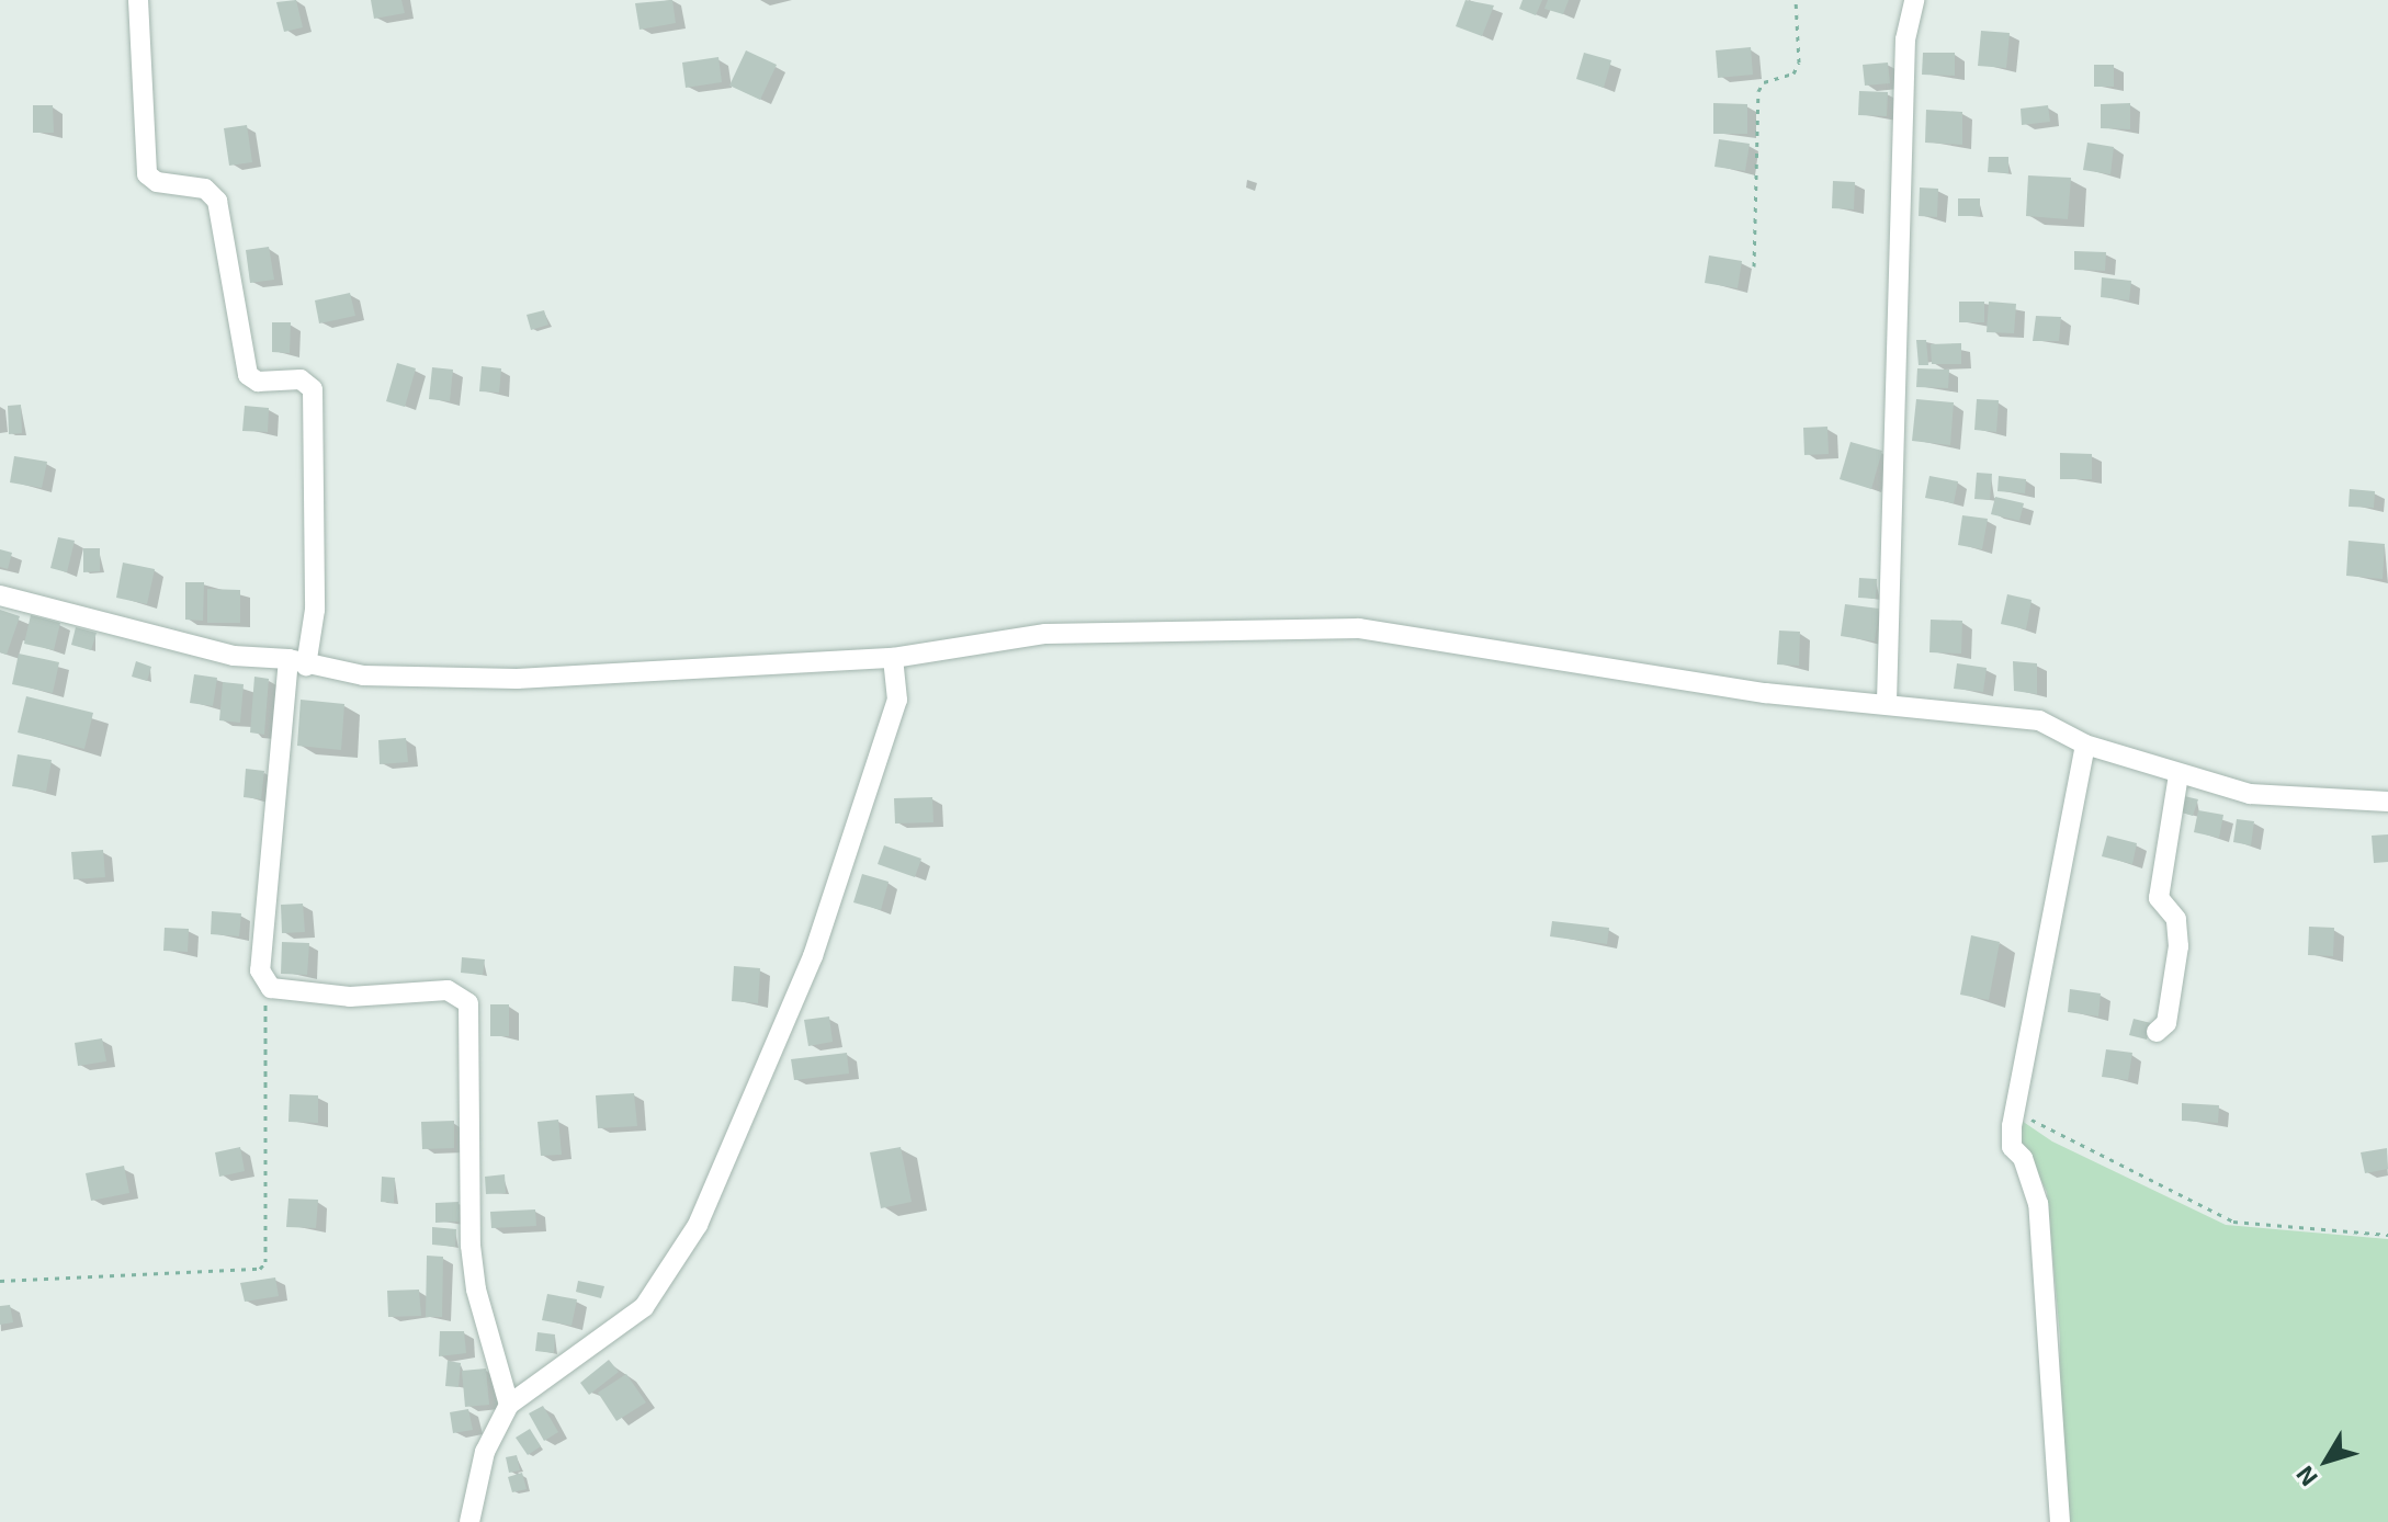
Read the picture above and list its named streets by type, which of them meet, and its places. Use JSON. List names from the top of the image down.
{
  "north": "bottom left"
}
